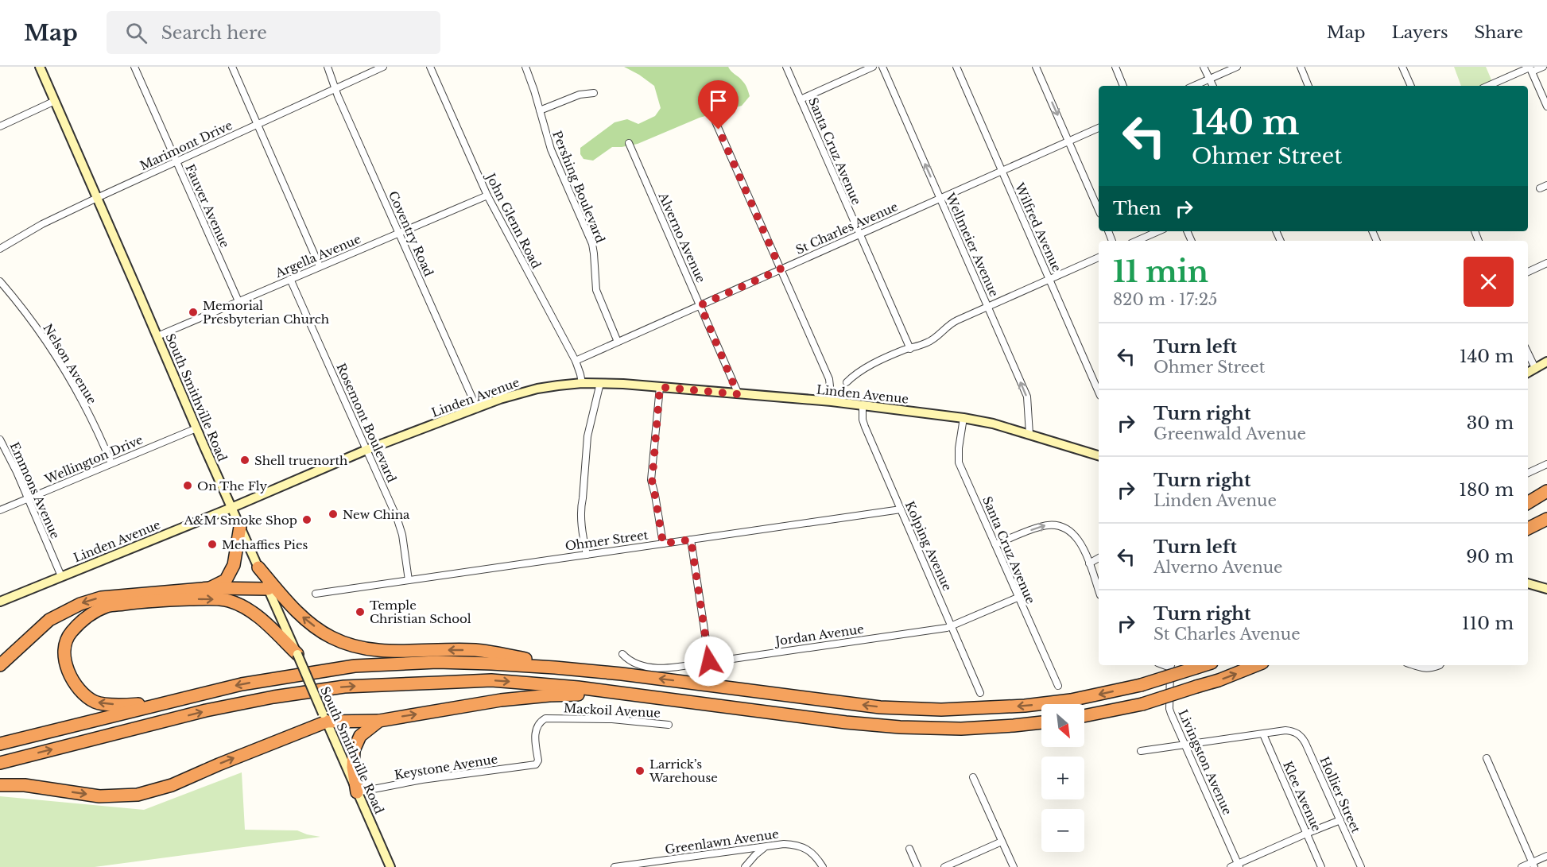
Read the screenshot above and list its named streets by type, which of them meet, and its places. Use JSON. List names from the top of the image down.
{
  "streets": {
    "main road": ["Linden Avenue", "South Smithville Road"],
    "street": [
      "Marimont Drive",
      "Santa Cruz Avenue",
      "Pershing Boulevard",
      "Fauver Avenue",
      "John Glenn Road",
      "Wilfred Avenue",
      "St Charles Avenue",
      "Coventry Road",
      "Alverno Avenue",
      "Wellmeier Avenue",
      "Argella Avenue",
      "Nelson Avenue",
      "Rosemont Boulevard",
      "Wellington Drive",
      "Emmons Avenue",
      "Ohmer Street",
      "Kolping Avenue",
      "Jordan Avenue",
      "Mackoil Avenue",
      "Livingston Avenue",
      "Keystone Avenue",
      "Hollier Street",
      "Klee Avenue",
      "Greenlawn Avenue"
    ]
  },
  "crossings": [
    ["Marimont Drive", "Fauver Avenue"],
    ["Marimont Drive", "Coventry Road"],
    ["Marimont Drive", "South Smithville Road"],
    ["Santa Cruz Avenue", "St Charles Avenue"],
    ["Santa Cruz Avenue", "Linden Avenue"],
    ["Santa Cruz Avenue", "Jordan Avenue"],
    ["Pershing Boulevard", "St Charles Avenue"],
    ["Fauver Avenue", "Argella Avenue"],
    ["John Glenn Road", "St Charles Avenue"],
    ["John Glenn Road", "Argella Avenue"],
    ["John Glenn Road", "Linden Avenue"],
    ["Wilfred Avenue", "St Charles Avenue"],
    ["St Charles Avenue", "Alverno Avenue"],
    ["St Charles Avenue", "Wellmeier Avenue"],
    ["Coventry Road", "Argella Avenue"],
    ["Coventry Road", "Linden Avenue"],
    ["Alverno Avenue", "Linden Avenue"],
    ["Wellmeier Avenue", "Linden Avenue"],
    ["Argella Avenue", "South Smithville Road"],
    ["Argella Avenue", "Rosemont Boulevard"],
    ["Nelson Avenue", "Wellington Drive"],
    ["Linden Avenue", "South Smithville Road"],
    ["Linden Avenue", "Rosemont Boulevard"],
    ["Linden Avenue", "Emmons Avenue"],
    ["Linden Avenue", "Kolping Avenue"],
    ["South Smithville Road", "Wellington Drive"],
    ["South Smithville Road", "Keystone Avenue"],
    ["Rosemont Boulevard", "Ohmer Street"],
    ["Wellington Drive", "Emmons Avenue"],
    ["Ohmer Street", "Kolping Avenue"],
    ["Kolping Avenue", "Jordan Avenue"],
    ["Mackoil Avenue", "Keystone Avenue"],
    ["Hollier Street", "Klee Avenue"]
  ],
  "one_way": ["Wellmeier Avenue"],
  "places": [
    "Memorial Presbyterian Church",
    "Shell truenorth",
    "On The Fly",
    "New China",
    "A&M Smoke Shop",
    "Mehaffies Pies",
    "Temple Christian School",
    "Larrick’s Warehouse"
  ],
  "north": "bottom right",
  "page": {
    "header": "Map",
    "search": "Search here",
    "nav": ["Map", "Layers", "Share"],
    "turn": ["140 m", "Ohmer Street"],
    "then": "Then",
    "heading": ["11 min", "820 m · 17:25"],
    "list": [
      {
        "name": "Turn left",
        "note": "Ohmer Street",
        "value": "140 m"
      },
      {
        "name": "Turn right",
        "note": "Greenwald Avenue",
        "value": "30 m"
      },
      {
        "name": "Turn right",
        "note": "Linden Avenue",
        "value": "180 m"
      },
      {
        "name": "Turn left",
        "note": "Alverno Avenue",
        "value": "90 m"
      },
      {
        "name": "Turn right",
        "note": "St Charles Avenue",
        "value": "110 m"
      }
    ],
    "map_buttons": ["+", "−"]
  }
}
